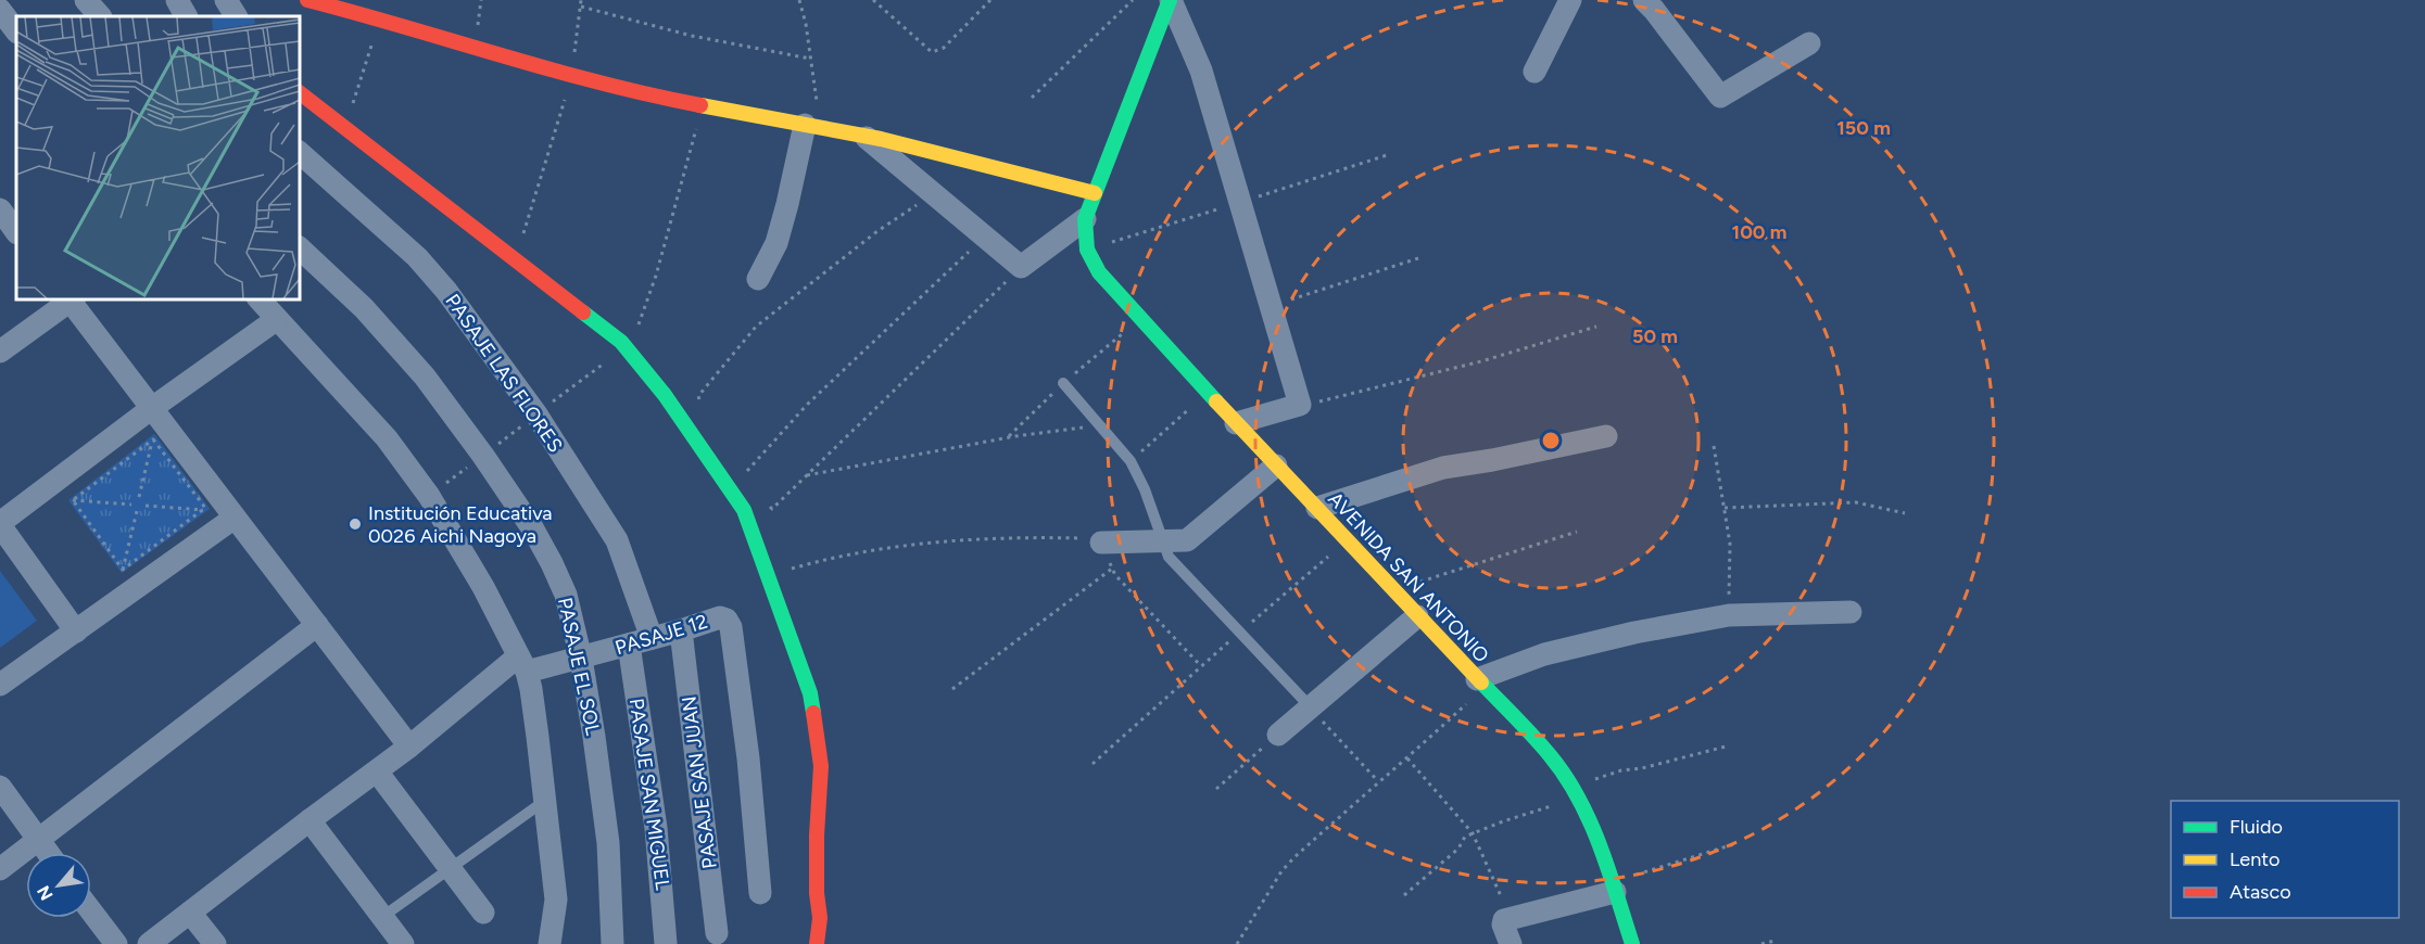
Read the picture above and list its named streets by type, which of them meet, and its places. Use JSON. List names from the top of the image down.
{
  "streets": {
    "street": [
      "PASAJE LAS FLORES",
      "AVENIDA SAN ANTONIO",
      "PASAJE 12",
      "PASAJE EL SOL",
      "PASAJE SAN JUAN",
      "PASAJE SAN MIGUEL"
    ]
  },
  "crossings": [
    ["PASAJE LAS FLORES", "PASAJE 12"],
    ["PASAJE 12", "PASAJE EL SOL"],
    ["PASAJE 12", "PASAJE SAN JUAN"],
    ["PASAJE 12", "PASAJE SAN MIGUEL"]
  ],
  "places": ["Institución Educativa 0026 Aichi Nagoya"],
  "legend": ["Fluido", "Lento", "Atasco"],
  "north": "bottom left",
  "rings": ["150 m", "100 m", "50 m"]
}
